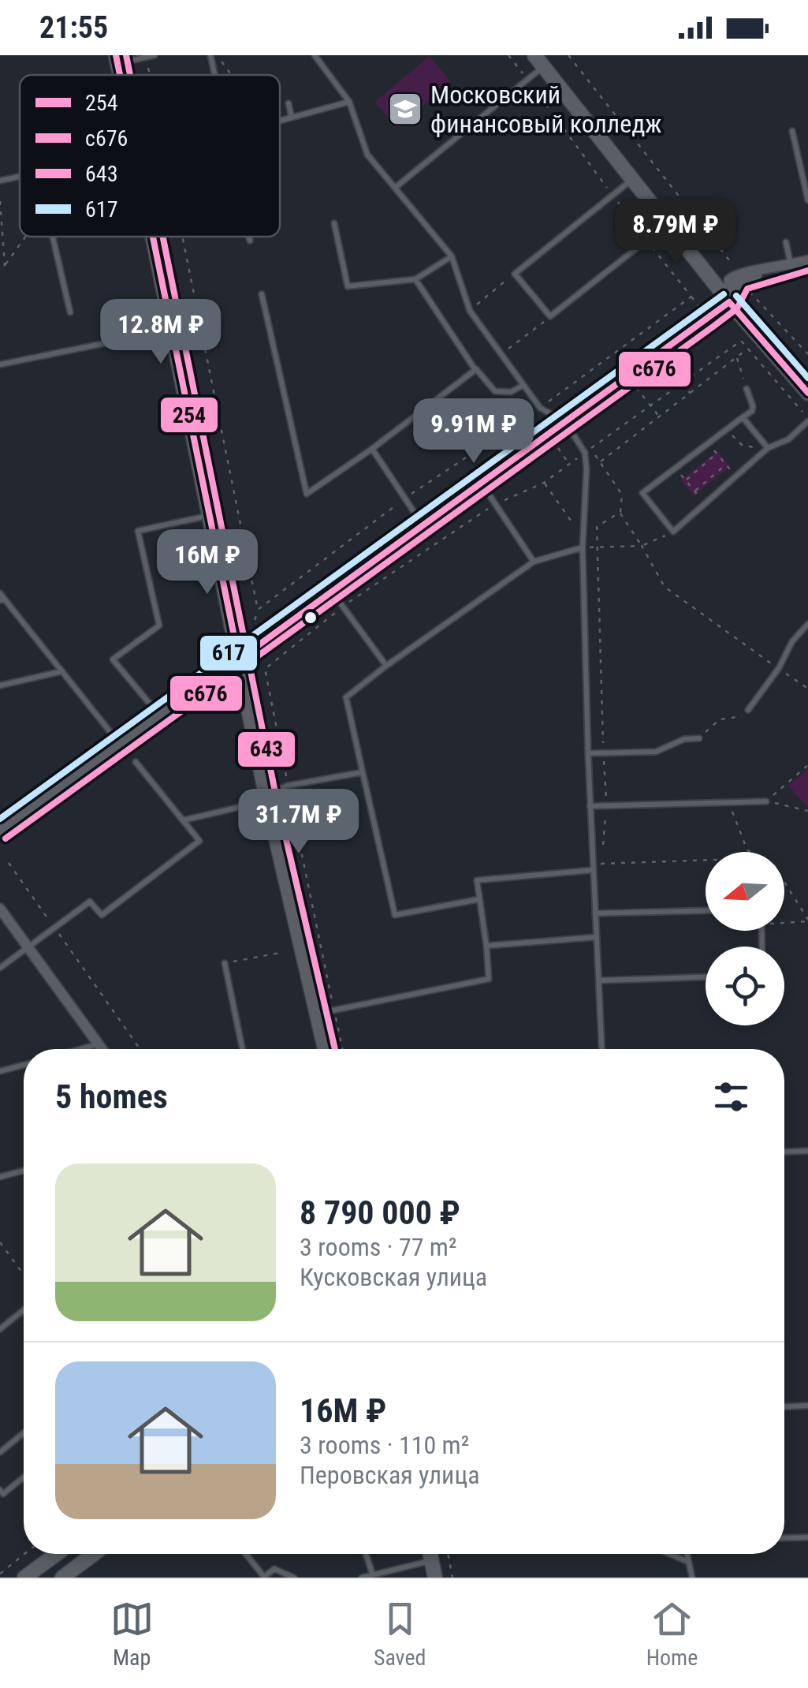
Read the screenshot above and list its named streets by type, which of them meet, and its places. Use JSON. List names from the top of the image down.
{
  "places": {
    "school or university": ["Московский финансовый колледж"]
  },
  "lines": [
    "transit line 254",
    "transit line 643",
    "transit line с676",
    "transit line 617"
  ],
  "legend": [
    "254",
    "с676",
    "643",
    "617"
  ],
  "north": "left",
  "page": {
    "status": "21:55",
    "price": [
      "8.79M ₽",
      "12.8M ₽",
      "9.91M ₽",
      "16M ₽",
      "31.7M ₽"
    ],
    "heading": "5 homes",
    "list": [
      {
        "name": "8 790 000 ₽",
        "note": "3 rooms · 77 m² · Кусковская улица"
      },
      {
        "name": "16M ₽",
        "note": "3 rooms · 110 m² · Перовская улица"
      }
    ],
    "tabs": ["Map", "Saved", "Home"]
  }
}
